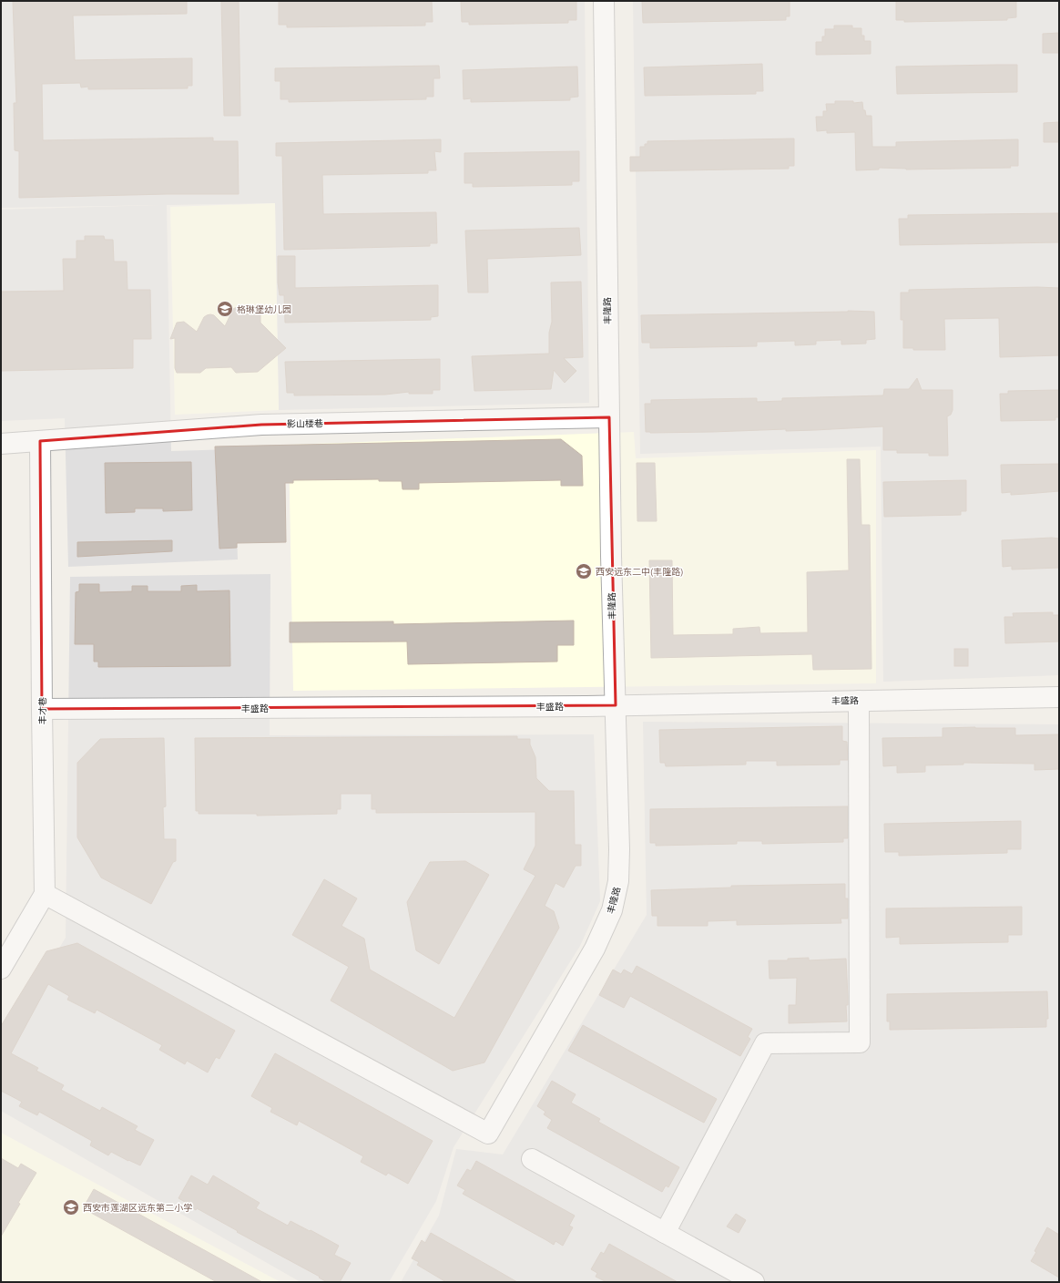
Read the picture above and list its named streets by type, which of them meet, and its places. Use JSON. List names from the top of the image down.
{
  "streets": {
    "street": [
      "丰隆路",
      "影山楼巷",
      "丰盛路",
      "丰才巷"
    ]
  },
  "crossings": [
    ["丰隆路", "影山楼巷"],
    ["丰隆路", "丰盛路"],
    ["丰隆路", "丰才巷"],
    ["影山楼巷", "丰才巷"],
    ["丰盛路", "丰才巷"]
  ],
  "places": {
    "school or university": ["格琳堡幼儿园", "西安远东二中(丰隆路)", "西安市莲湖区远东第二小学"]
  }
}
